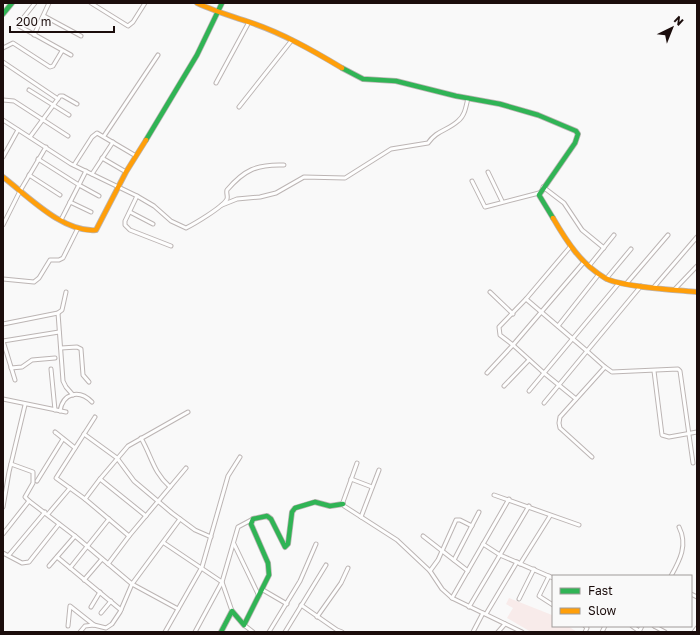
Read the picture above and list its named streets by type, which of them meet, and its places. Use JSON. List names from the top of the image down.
{
  "legend": ["Fast", "Slow"],
  "scale_bar": "200 m",
  "north": "top right"
}
